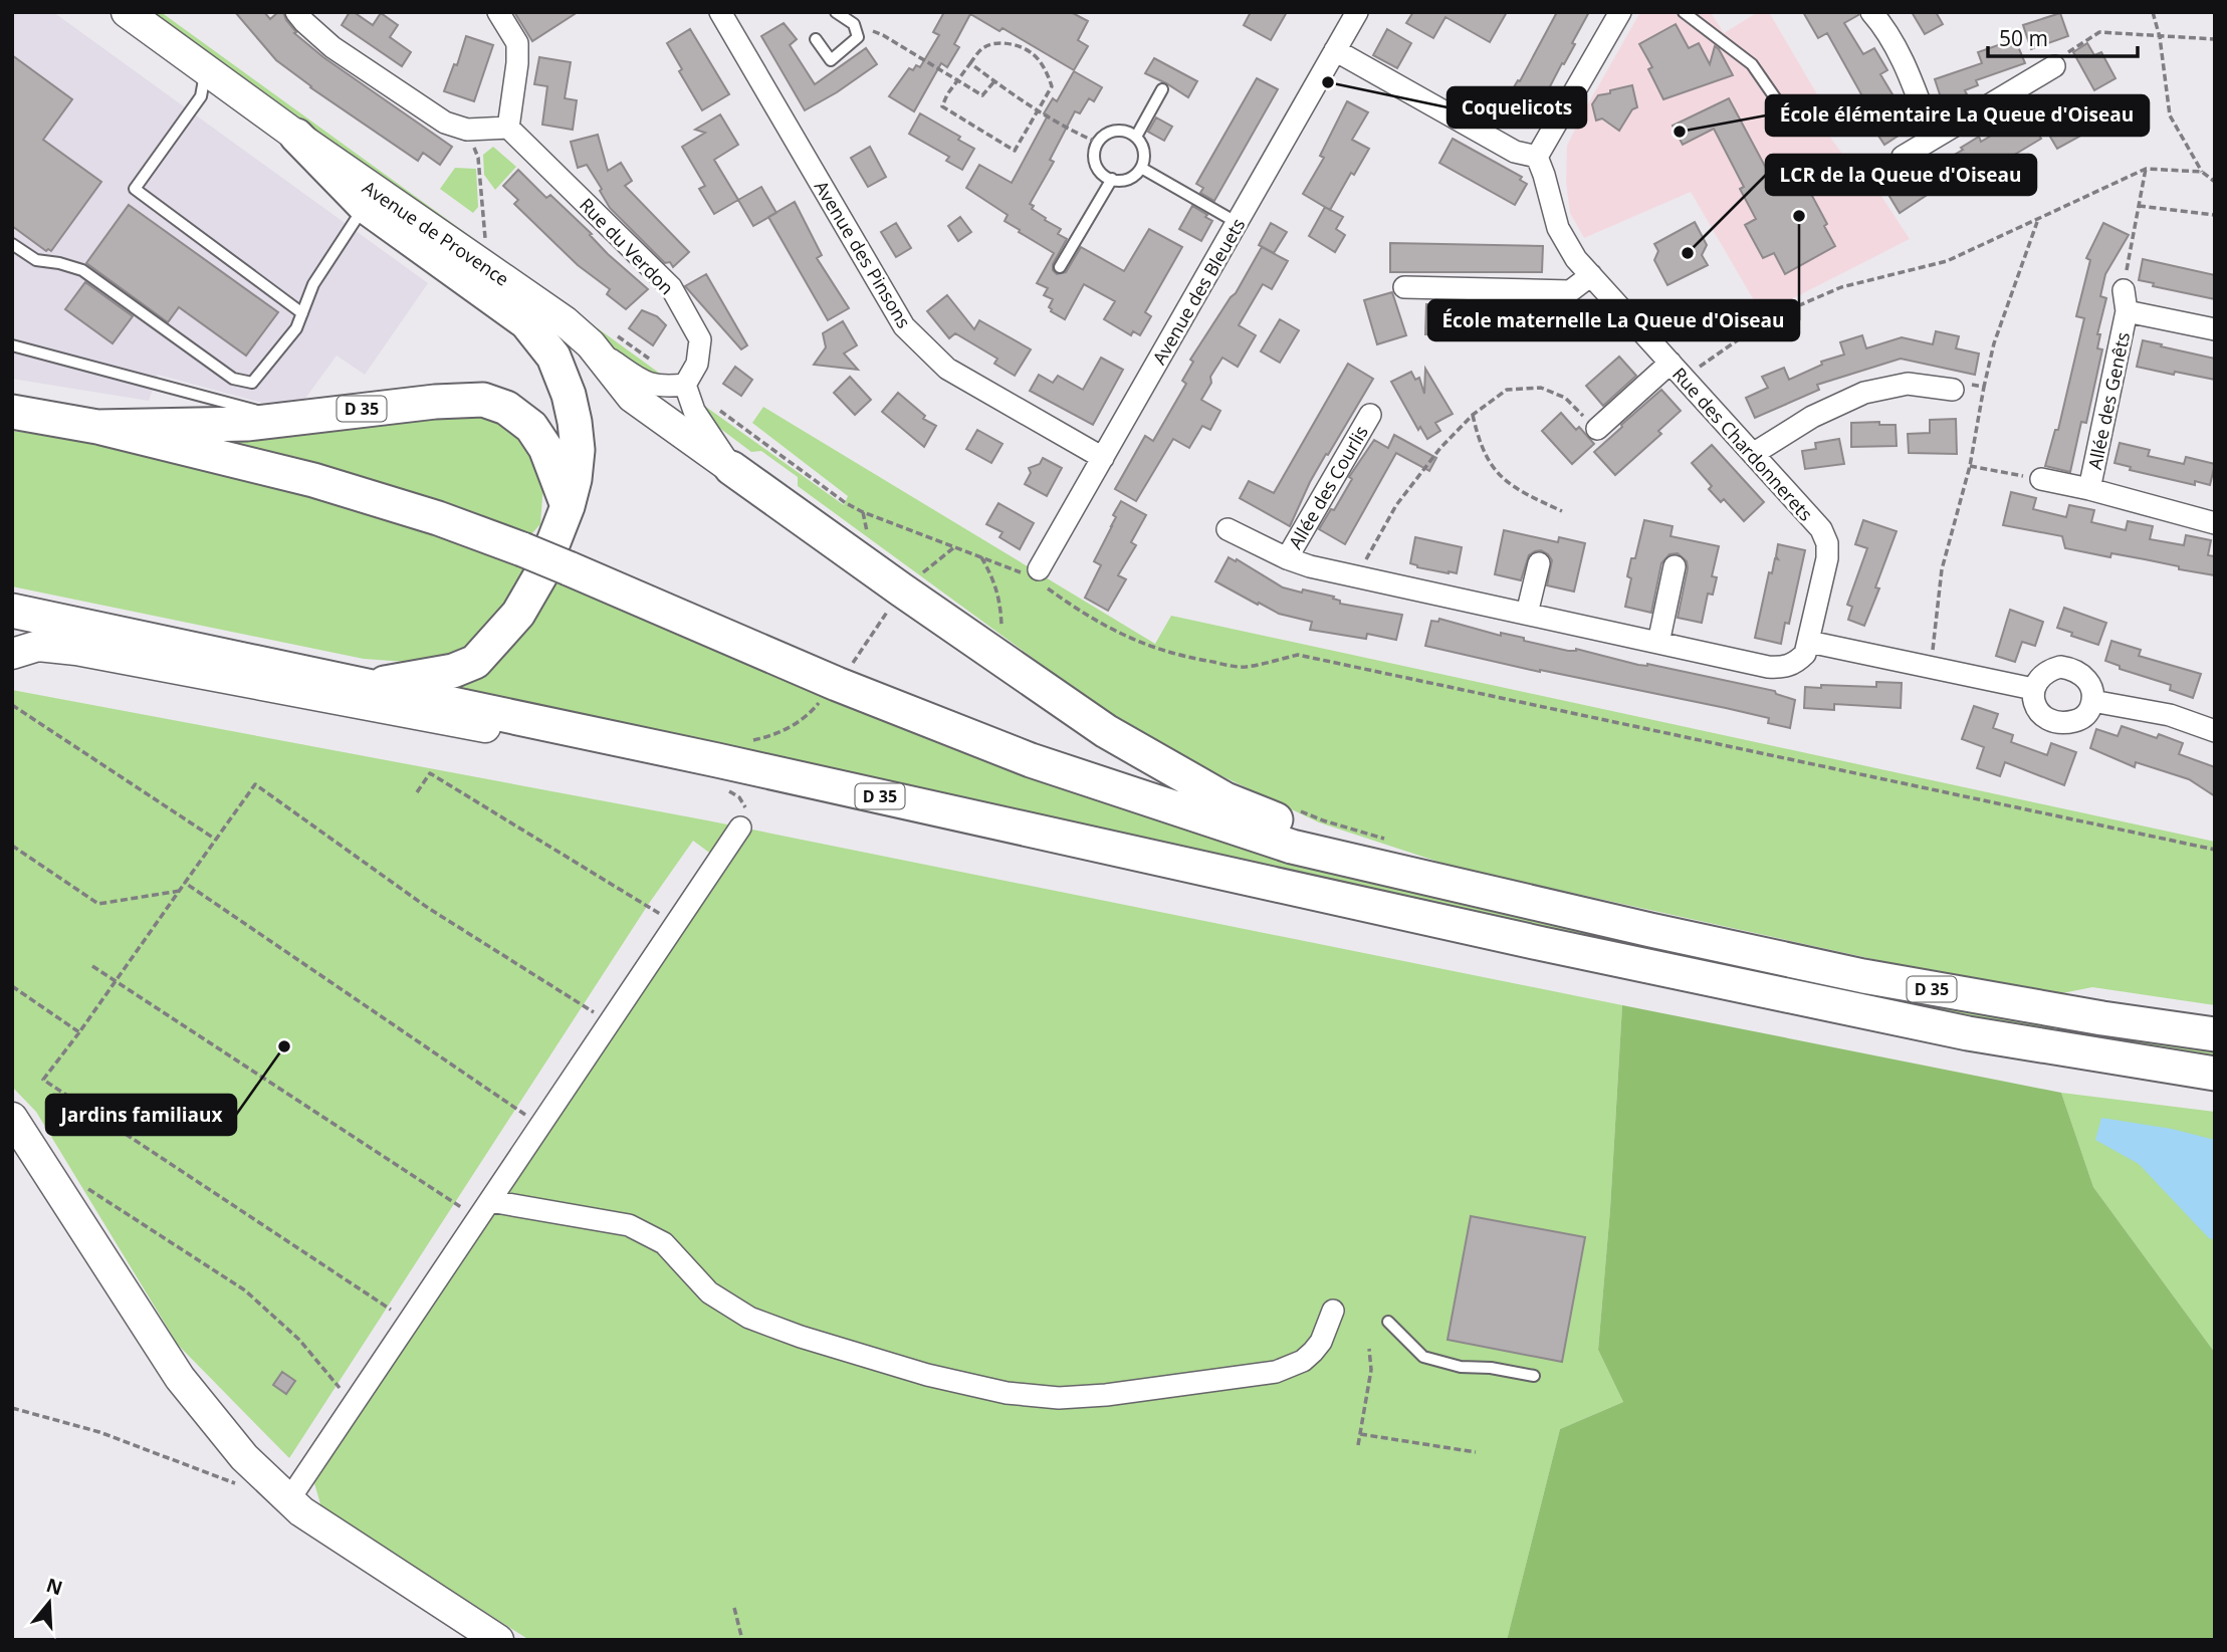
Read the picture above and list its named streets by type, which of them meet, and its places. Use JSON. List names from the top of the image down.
{
  "streets": {
    "main road": ["D 35"],
    "street": [
      "Avenue de Provence",
      "Rue du Verdon",
      "Avenue des Pinsons",
      "Avenue des Bleuets",
      "Allée des Genêts",
      "Rue des Chardonnerets",
      "Allée des Courlis"
    ]
  },
  "crossings": [
    ["Avenue des Pinsons", "Avenue des Bleuets"]
  ],
  "places": [
    "Coquelicots",
    "École élémentaire La Queue d'Oiseau",
    "École maternelle La Queue d'Oiseau",
    "LCR de la Queue d'Oiseau",
    "Jardins familiaux"
  ],
  "scale_bar": "50 m",
  "north": "top"
}
